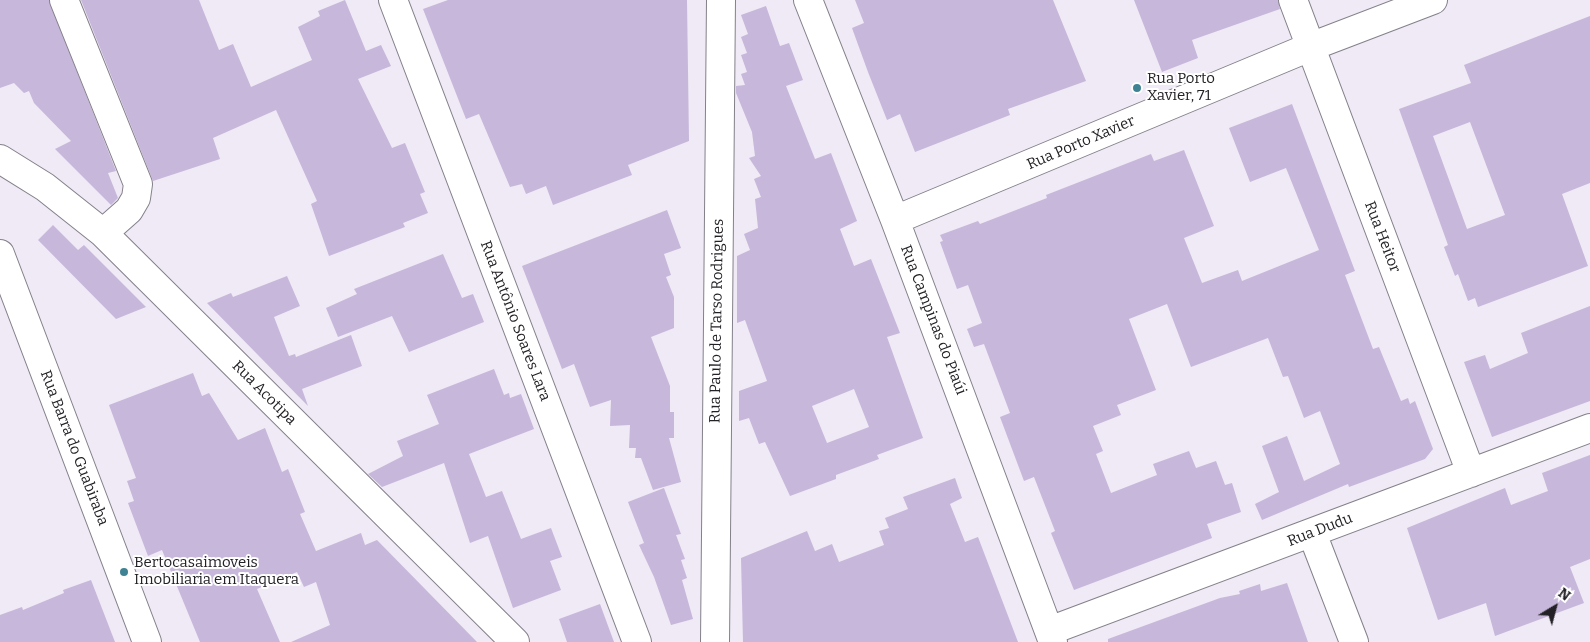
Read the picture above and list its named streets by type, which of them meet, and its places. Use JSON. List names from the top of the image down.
{
  "streets": {
    "street": [
      "Rua Porto Xavier",
      "Rua Heitor",
      "Rua Campinas do Piaúi",
      "Rua Antônio Soares Lara",
      "Rua Paulo de Tarso Rodrigues",
      "Rua Acotipa",
      "Rua Barra do Guabiraba",
      "Rua Dudu"
    ]
  },
  "crossings": [
    ["Rua Porto Xavier", "Rua Heitor"],
    ["Rua Porto Xavier", "Rua Campinas do Piaúi"],
    ["Rua Heitor", "Rua Dudu"],
    ["Rua Campinas do Piaúi", "Rua Dudu"]
  ],
  "places": ["Rua Porto Xavier, 71", "Bertocasaimoveis Imobiliaria em Itaquera"],
  "north": "top right"
}
